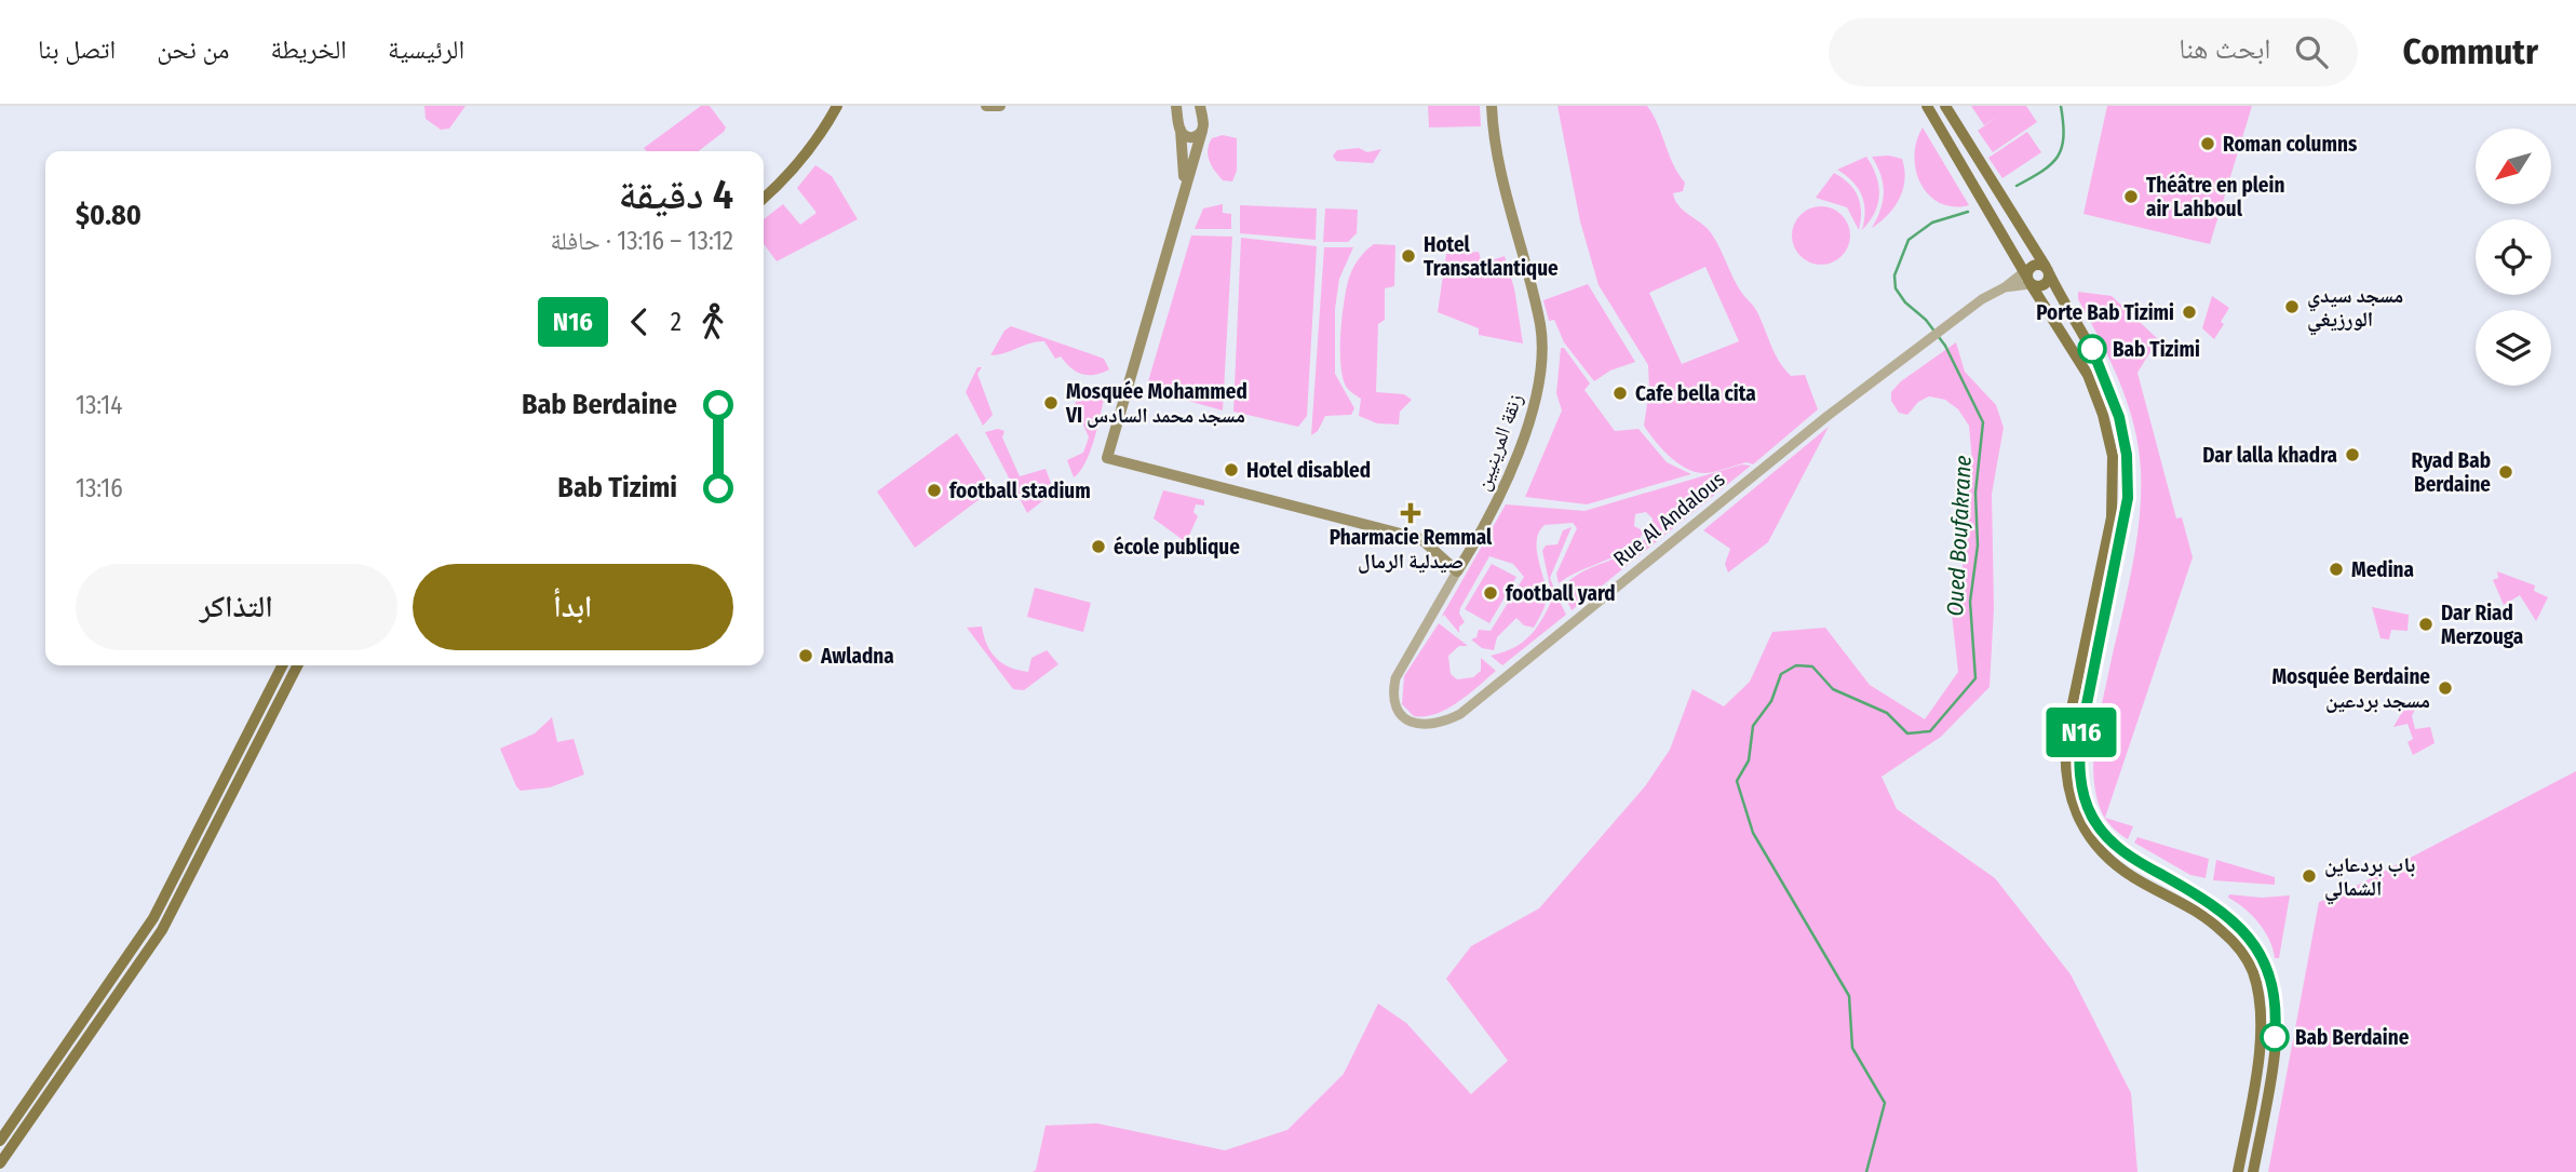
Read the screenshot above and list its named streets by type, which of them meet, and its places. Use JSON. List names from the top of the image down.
{
  "streets": {
    "main road": ["زنقة المرينيين"],
    "street": ["Rue Al Andalous"]
  },
  "crossings": [
    ["زنقة المرينيين", "Rue Al Andalous"]
  ],
  "water": ["Oued Boufakrane"],
  "places": {
    "other": [
      "Roman columns",
      "Théâtre en plein air Lahboul",
      "Hotel Transatlantique",
      "مسجد سيدي الورزيغي",
      "Porte Bab Tizimi",
      "Bab Tizimi",
      "Cafe bella cita",
      "Mosquée Mohammed VI مسجد محمد السادس",
      "Dar lalla khadra",
      "Hotel disabled",
      "Ryad Bab Berdaine",
      "football stadium",
      "école publique",
      "Medina",
      "football yard",
      "Dar Riad Merzouga",
      "Awladna",
      "Mosquée Berdaine مسجد بردعين",
      "باب بردعاين الشمالي",
      "Bab Berdaine"
    ],
    "health": ["Pharmacie Remmal صيدلية الرمال"]
  },
  "lines": ["bus line N16"],
  "north": "bottom left",
  "page": {
    "header": "Commutr",
    "search": "ابحث هنا",
    "nav": [
      "الرئيسية",
      "الخريطة",
      "من نحن",
      "اتصل بنا"
    ],
    "on_map": "N16",
    "heading": ["4 دقيقة", "13:12 – 13:16 · حافلة", "$0.80"],
    "legs": ["2", "N16"],
    "list": [
      {
        "name": "Bab Berdaine",
        "value": "13:14"
      },
      {
        "name": "Bab Tizimi",
        "value": "13:16"
      }
    ],
    "buttons": ["ابدأ", "التذاكر"]
  }
}
